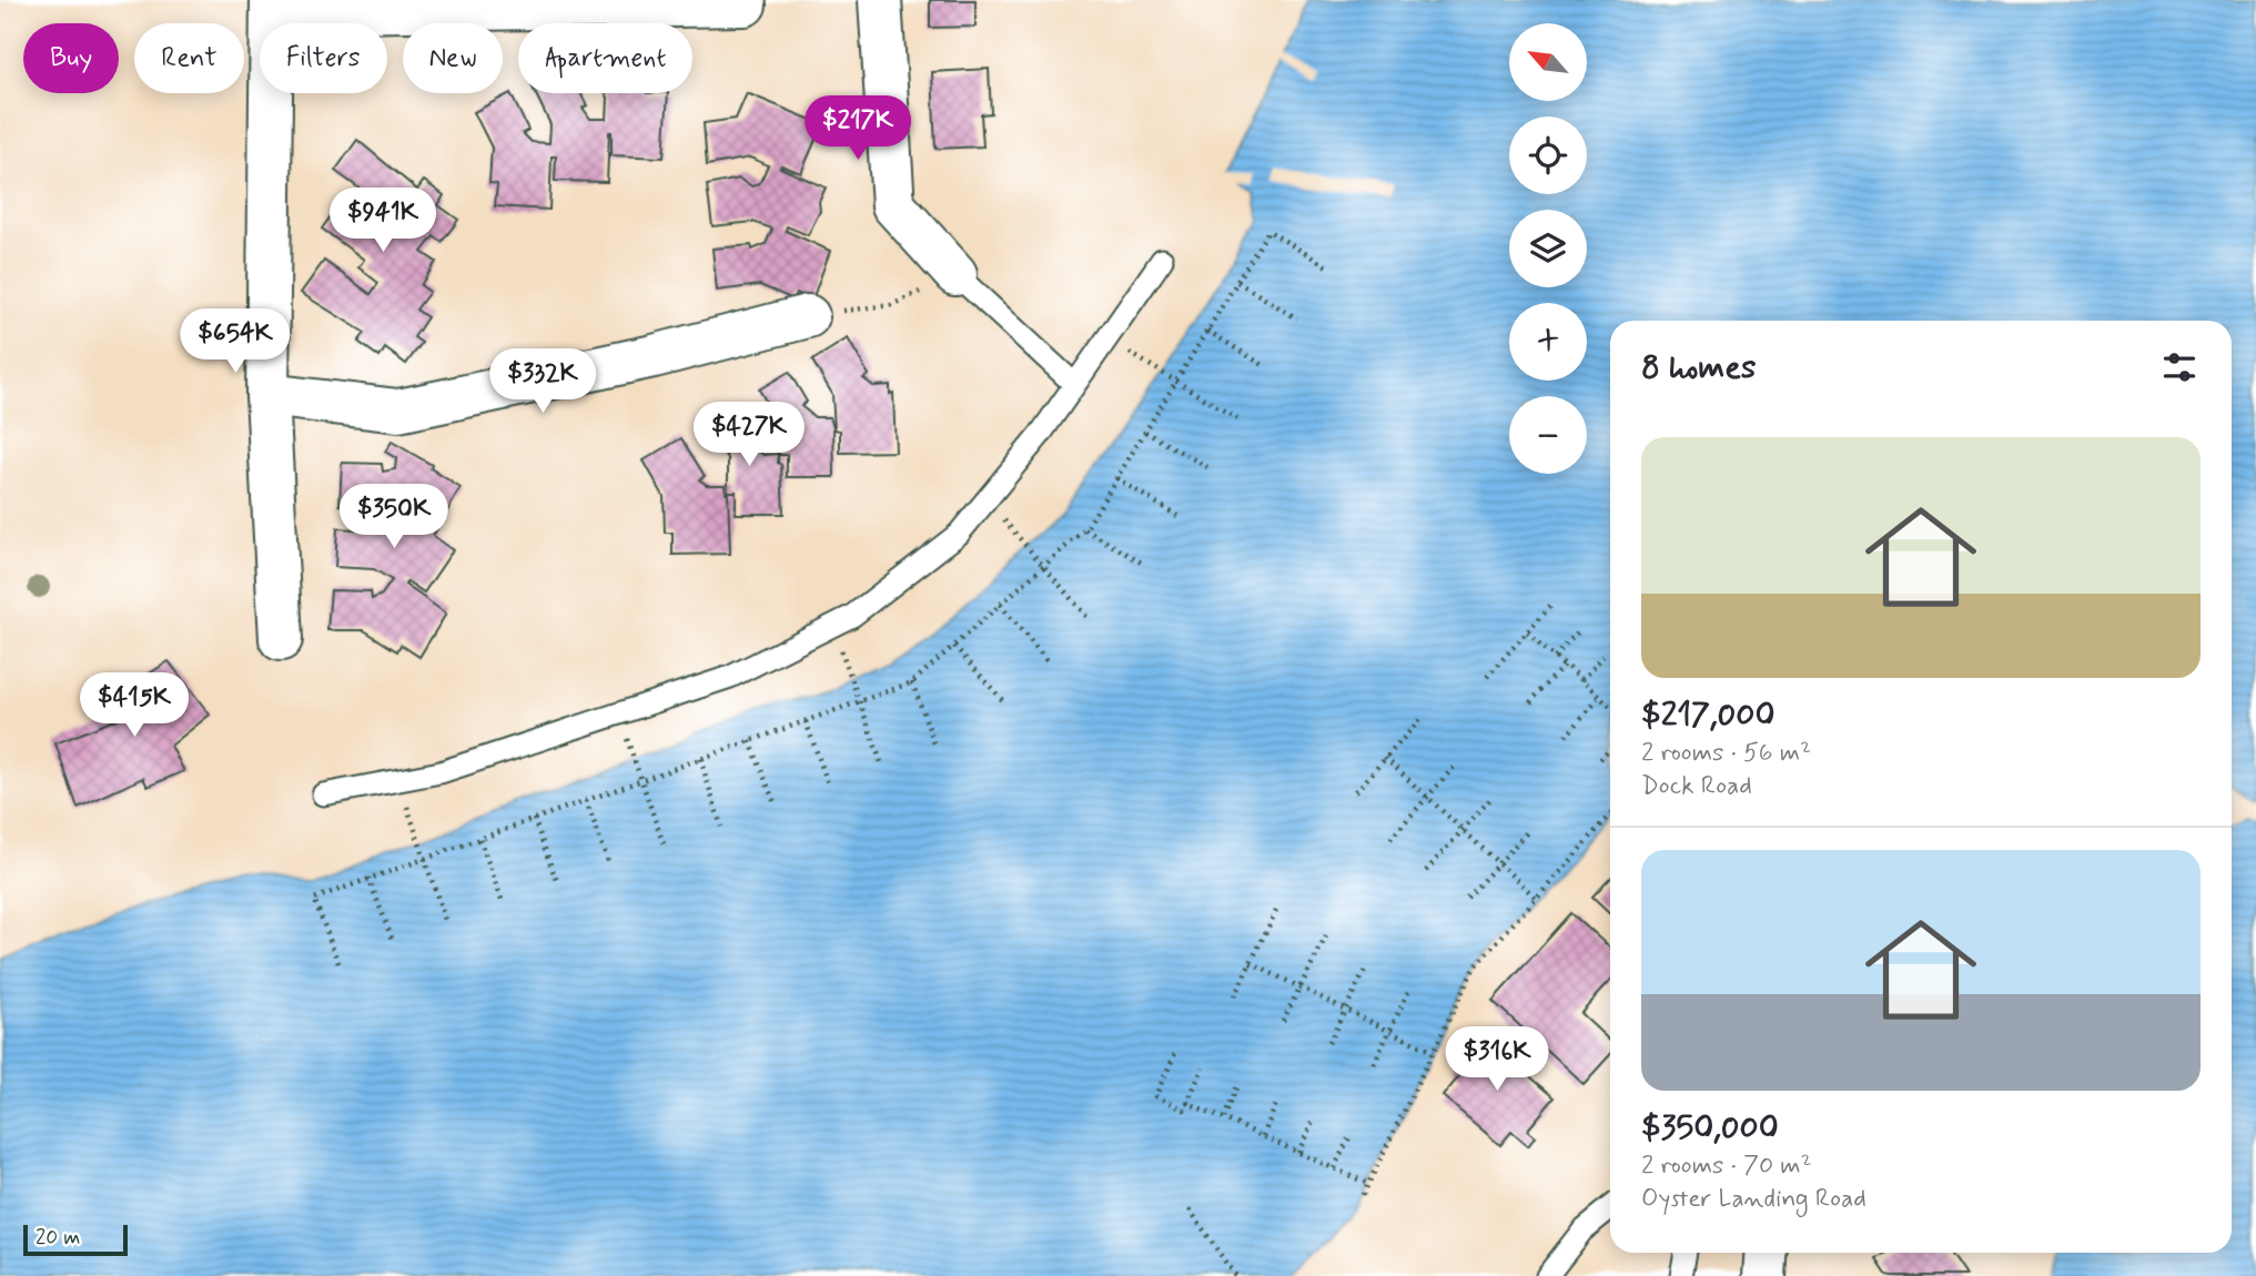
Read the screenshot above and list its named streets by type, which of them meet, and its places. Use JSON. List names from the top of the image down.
{
  "scale_bar": "20 m",
  "north": "top left",
  "page": {
    "map_buttons": ["+", "−"],
    "chip": [
      "Buy",
      "Rent",
      "Filters",
      "New",
      "Apartment"
    ],
    "price": [
      "$217K",
      "$941K",
      "$654K",
      "$332K",
      "$427K",
      "$350K",
      "$415K",
      "$316K"
    ],
    "heading": "8 homes",
    "list": [
      {
        "name": "$217,000",
        "note": "2 rooms · 56 m² · Dock Road"
      },
      {
        "name": "$350,000",
        "note": "2 rooms · 70 m² · Oyster Landing Road"
      }
    ],
    "scale": "20 m"
  }
}
